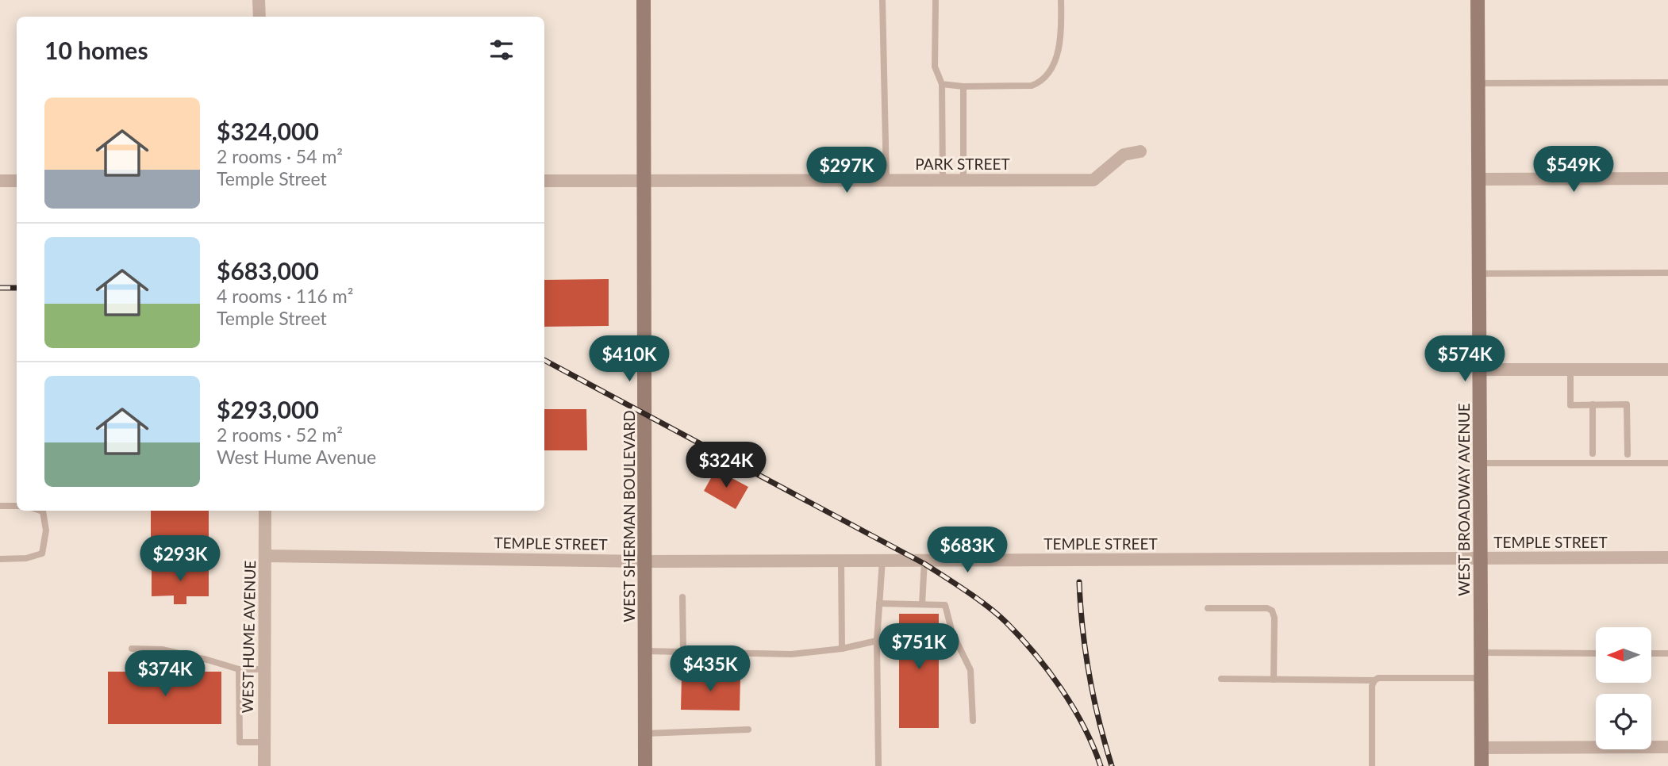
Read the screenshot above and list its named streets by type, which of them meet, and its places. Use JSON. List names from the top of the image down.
{
  "streets": {
    "street": [
      "PARK STREET",
      "WEST BROADWAY AVENUE",
      "WEST SHERMAN BOULEVARD",
      "TEMPLE STREET",
      "WEST HUME AVENUE"
    ]
  },
  "crossings": [
    ["PARK STREET", "WEST SHERMAN BOULEVARD"],
    ["WEST BROADWAY AVENUE", "TEMPLE STREET"],
    ["WEST SHERMAN BOULEVARD", "TEMPLE STREET"],
    ["TEMPLE STREET", "WEST HUME AVENUE"]
  ],
  "north": "left",
  "page": {
    "heading": "10 homes",
    "list": [
      {
        "name": "$324,000",
        "note": "2 rooms · 54 m² · Temple Street"
      },
      {
        "name": "$683,000",
        "note": "4 rooms · 116 m² · Temple Street"
      },
      {
        "name": "$293,000",
        "note": "2 rooms · 52 m² · West Hume Avenue"
      }
    ],
    "price": [
      "$549K",
      "$297K",
      "$410K",
      "$574K",
      "$324K",
      "$683K",
      "$293K",
      "$751K",
      "$435K",
      "$374K"
    ]
  }
}
